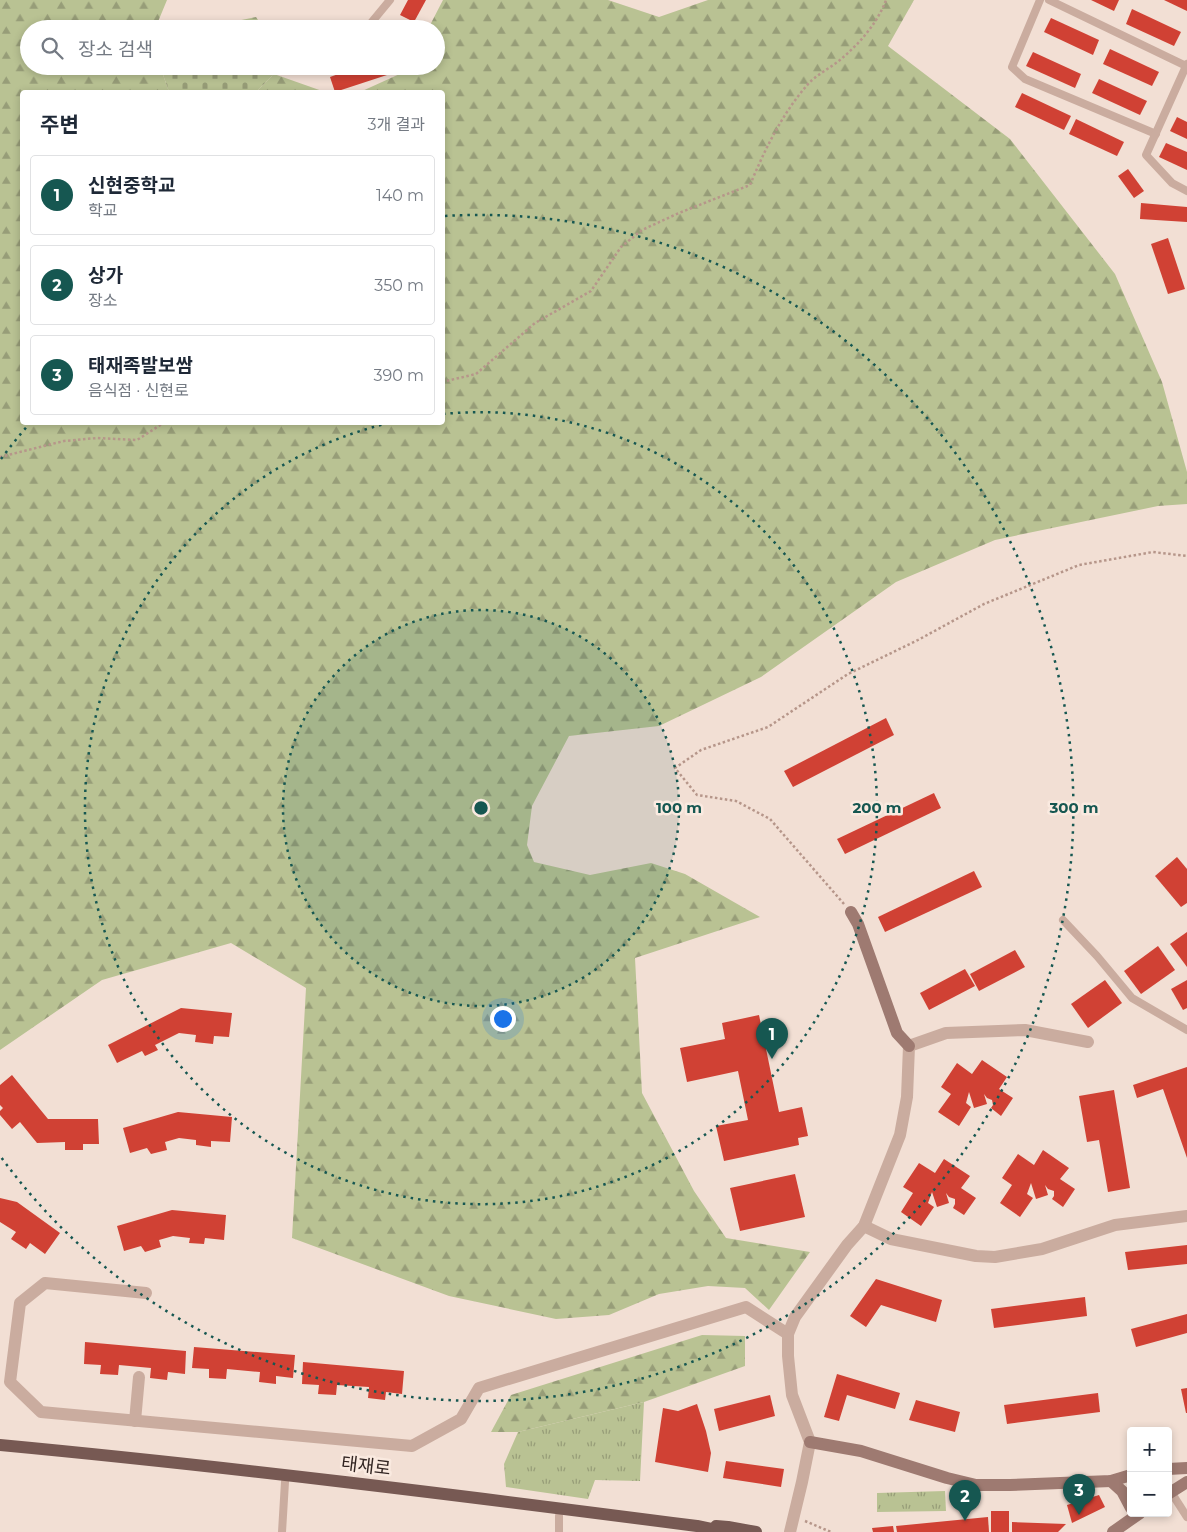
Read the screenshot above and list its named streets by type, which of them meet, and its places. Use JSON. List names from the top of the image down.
{
  "streets": {
    "main road": ["태재로"]
  },
  "page": {
    "search": "장소 검색",
    "heading": ["주변", "3개 결과"],
    "list": [
      {
        "mark": "1",
        "name": "신현중학교",
        "note": "학교",
        "value": "140 m"
      },
      {
        "mark": "2",
        "name": "상가",
        "note": "장소",
        "value": "350 m"
      },
      {
        "mark": "3",
        "name": "태재족발보쌈",
        "note": "음식점 · 신현로",
        "value": "390 m"
      }
    ],
    "pins": ["1", "3", "2"],
    "map_buttons": ["+", "−"]
  },
  "rings": ["100 m", "200 m", "300 m"]
}
